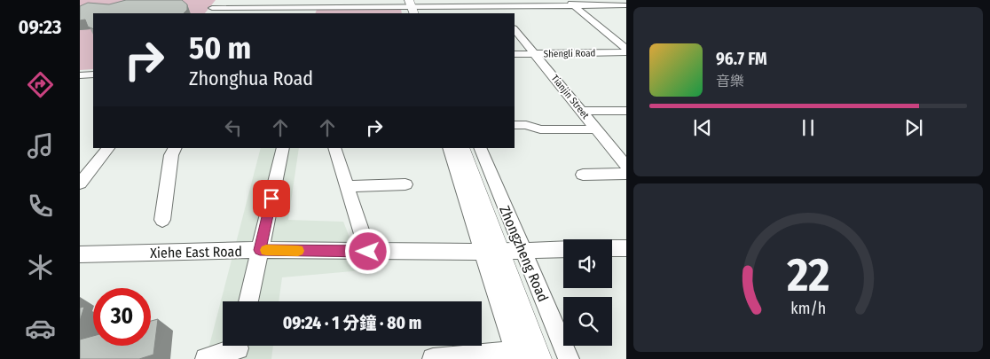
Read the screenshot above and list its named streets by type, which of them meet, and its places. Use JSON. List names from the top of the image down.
{
  "streets": {
    "main road": ["Zhongzheng Road"],
    "street": ["Shengli Road", "Tianjin Street", "Xiehe East Road"]
  },
  "crossings": [
    ["Shengli Road", "Tianjin Street"],
    ["Xiehe East Road", "Zhongzheng Road"]
  ],
  "page": {
    "tabs": "09:23",
    "turn": ["50 m", "Zhonghua Road"],
    "song": ["96.7 FM", "音樂"],
    "limit": "30",
    "trip": "09:24 · 1 分鐘 · 80 m",
    "gauge": ["22", "km/h"]
  }
}
